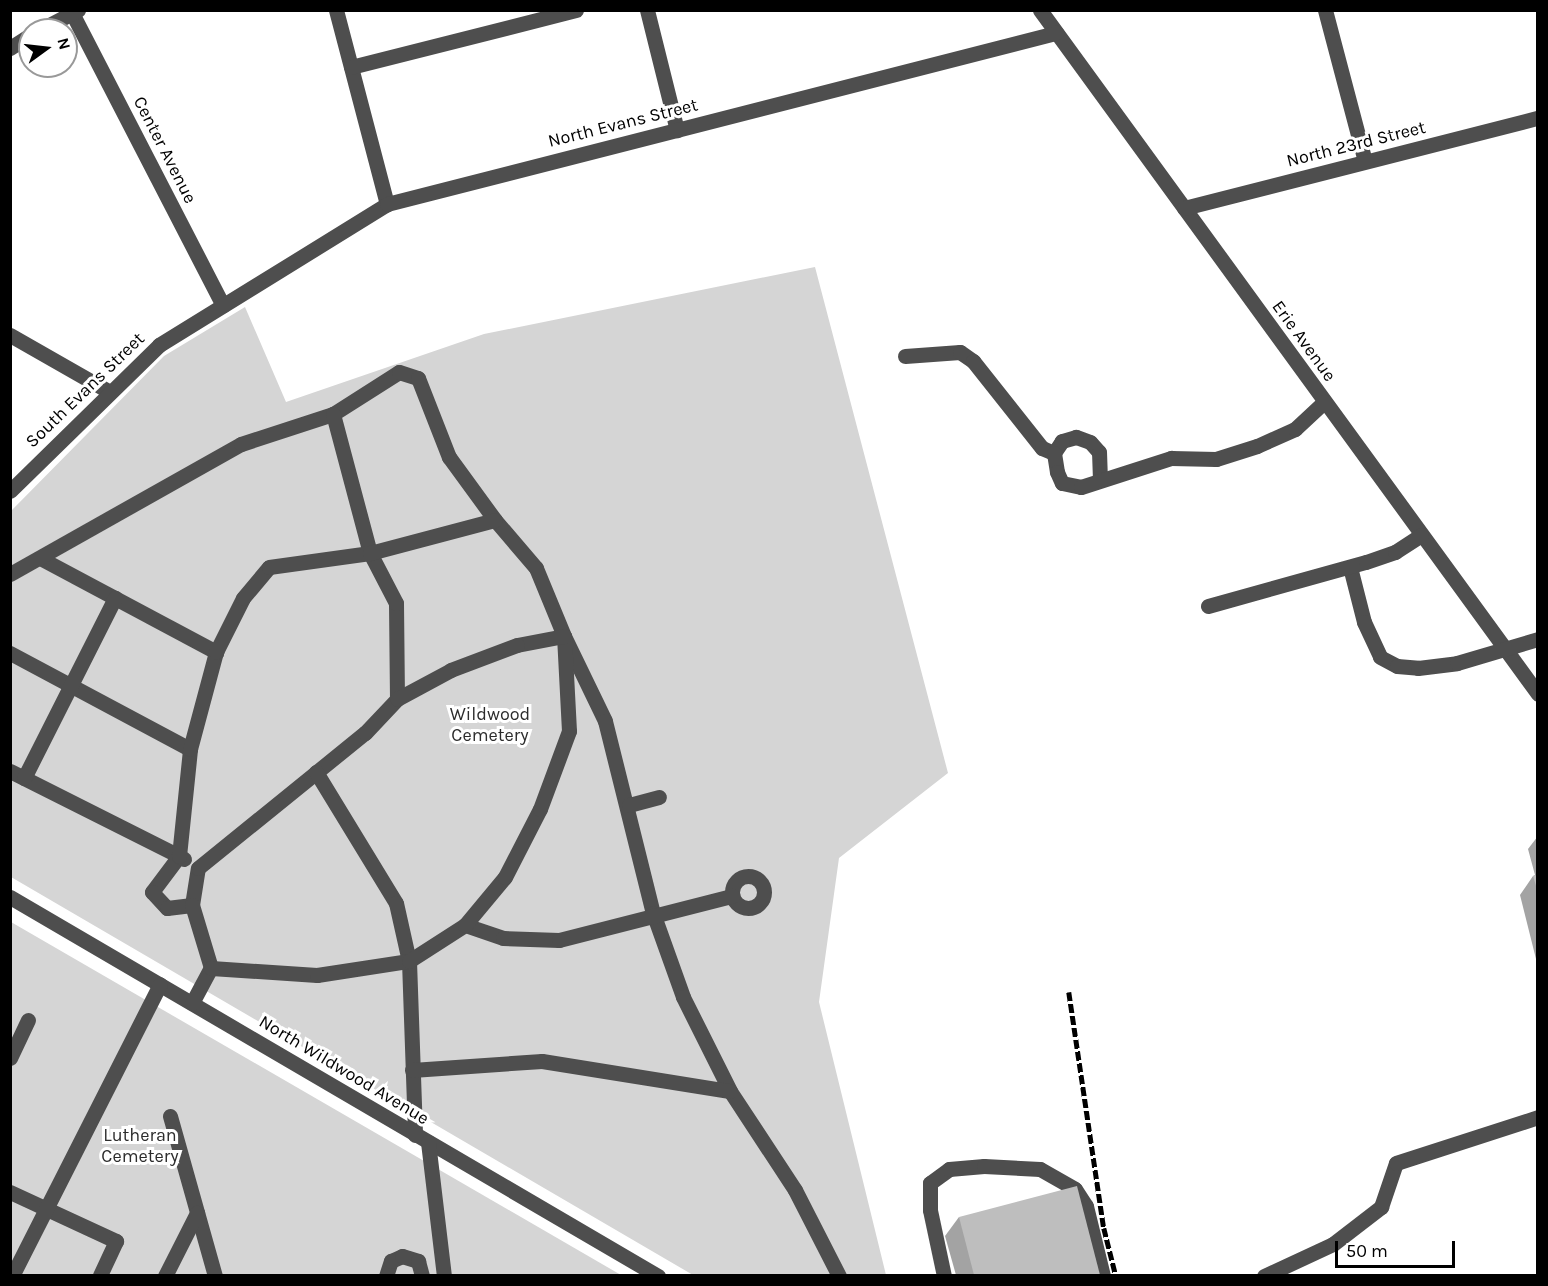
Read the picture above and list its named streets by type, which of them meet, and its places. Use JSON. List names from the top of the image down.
{
  "streets": {
    "street": [
      "North Evans Street",
      "North 23rd Street",
      "Center Avenue",
      "Erie Avenue",
      "South Evans Street",
      "North Wildwood Avenue"
    ]
  },
  "crossings": [
    ["North Evans Street", "Center Avenue"],
    ["North Evans Street", "Erie Avenue"],
    ["North Evans Street", "South Evans Street"],
    ["North 23rd Street", "Erie Avenue"],
    ["Center Avenue", "South Evans Street"]
  ],
  "parks": ["Wildwood Cemetery", "Lutheran Cemetery"],
  "scale_bar": "50 m",
  "north": "right"
}
